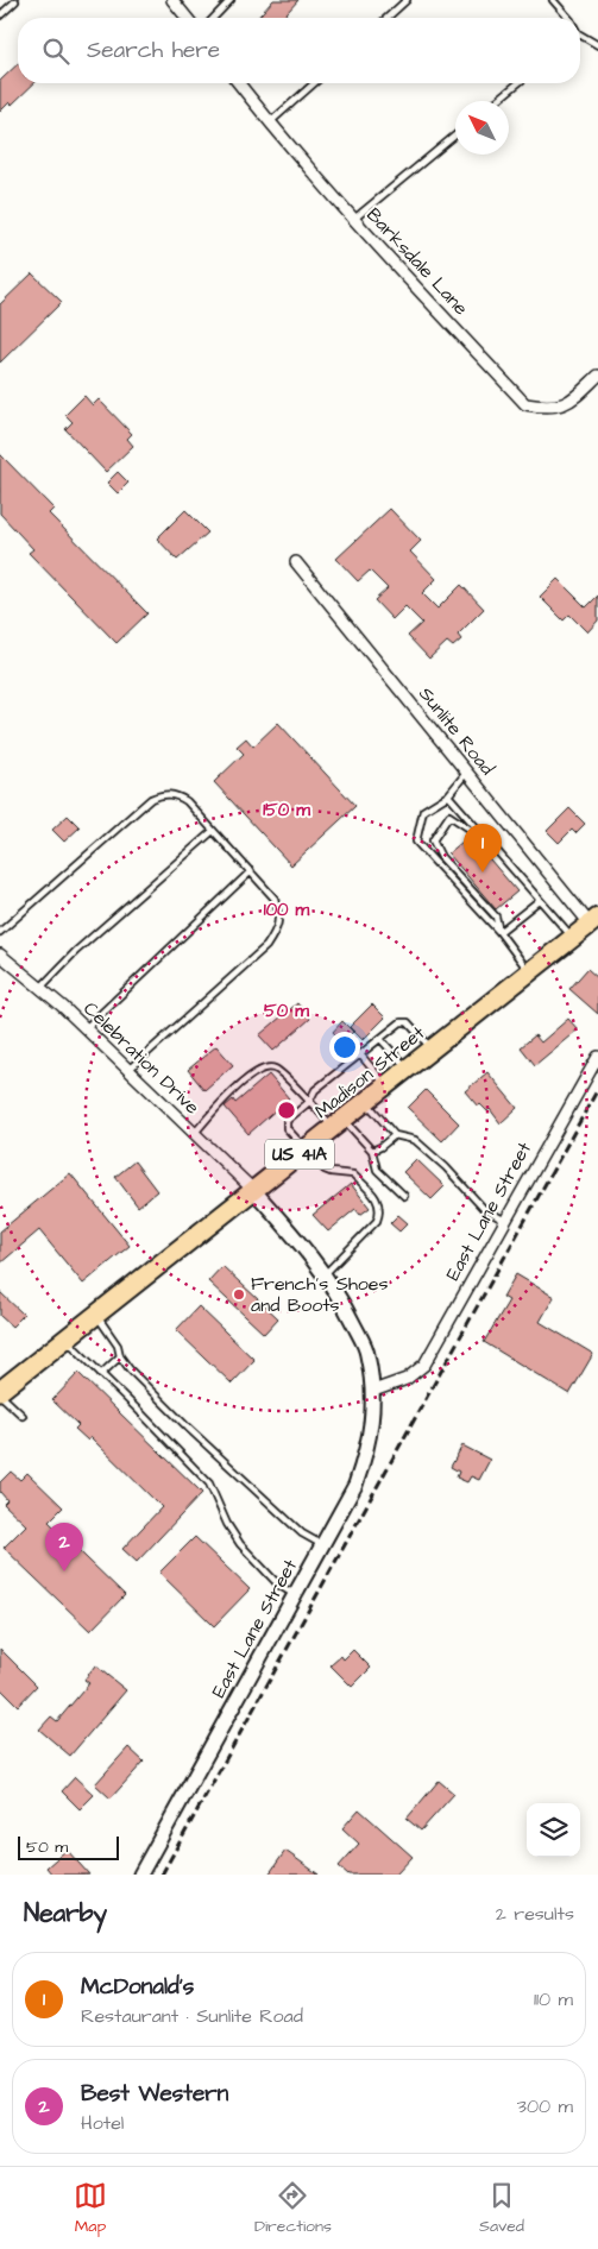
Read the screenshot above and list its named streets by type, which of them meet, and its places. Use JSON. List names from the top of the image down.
{
  "streets": {
    "main road": ["Madison Street", "US 41A"],
    "street": [
      "Barksdale Lane",
      "Sunlite Road",
      "Celebration Drive",
      "East Lane Street"
    ]
  },
  "crossings": [
    ["Sunlite Road", "Madison Street"],
    ["Celebration Drive", "Madison Street"],
    ["Celebration Drive", "East Lane Street"],
    ["Madison Street", "East Lane Street"]
  ],
  "places": ["French's Shoes and Boots"],
  "scale_bar": "50 m",
  "north": "top left",
  "page": {
    "search": "Search here",
    "pins": ["1", "2"],
    "scale": "50 m",
    "heading": ["Nearby", "2 results"],
    "list": [
      {
        "mark": "1",
        "name": "McDonald's",
        "note": "Restaurant · Sunlite Road",
        "value": "110 m"
      },
      {
        "mark": "2",
        "name": "Best Western",
        "note": "Hotel",
        "value": "300 m"
      }
    ],
    "nav": ["Map", "Directions", "Saved"]
  },
  "rings": ["150 m", "100 m", "50 m"]
}
